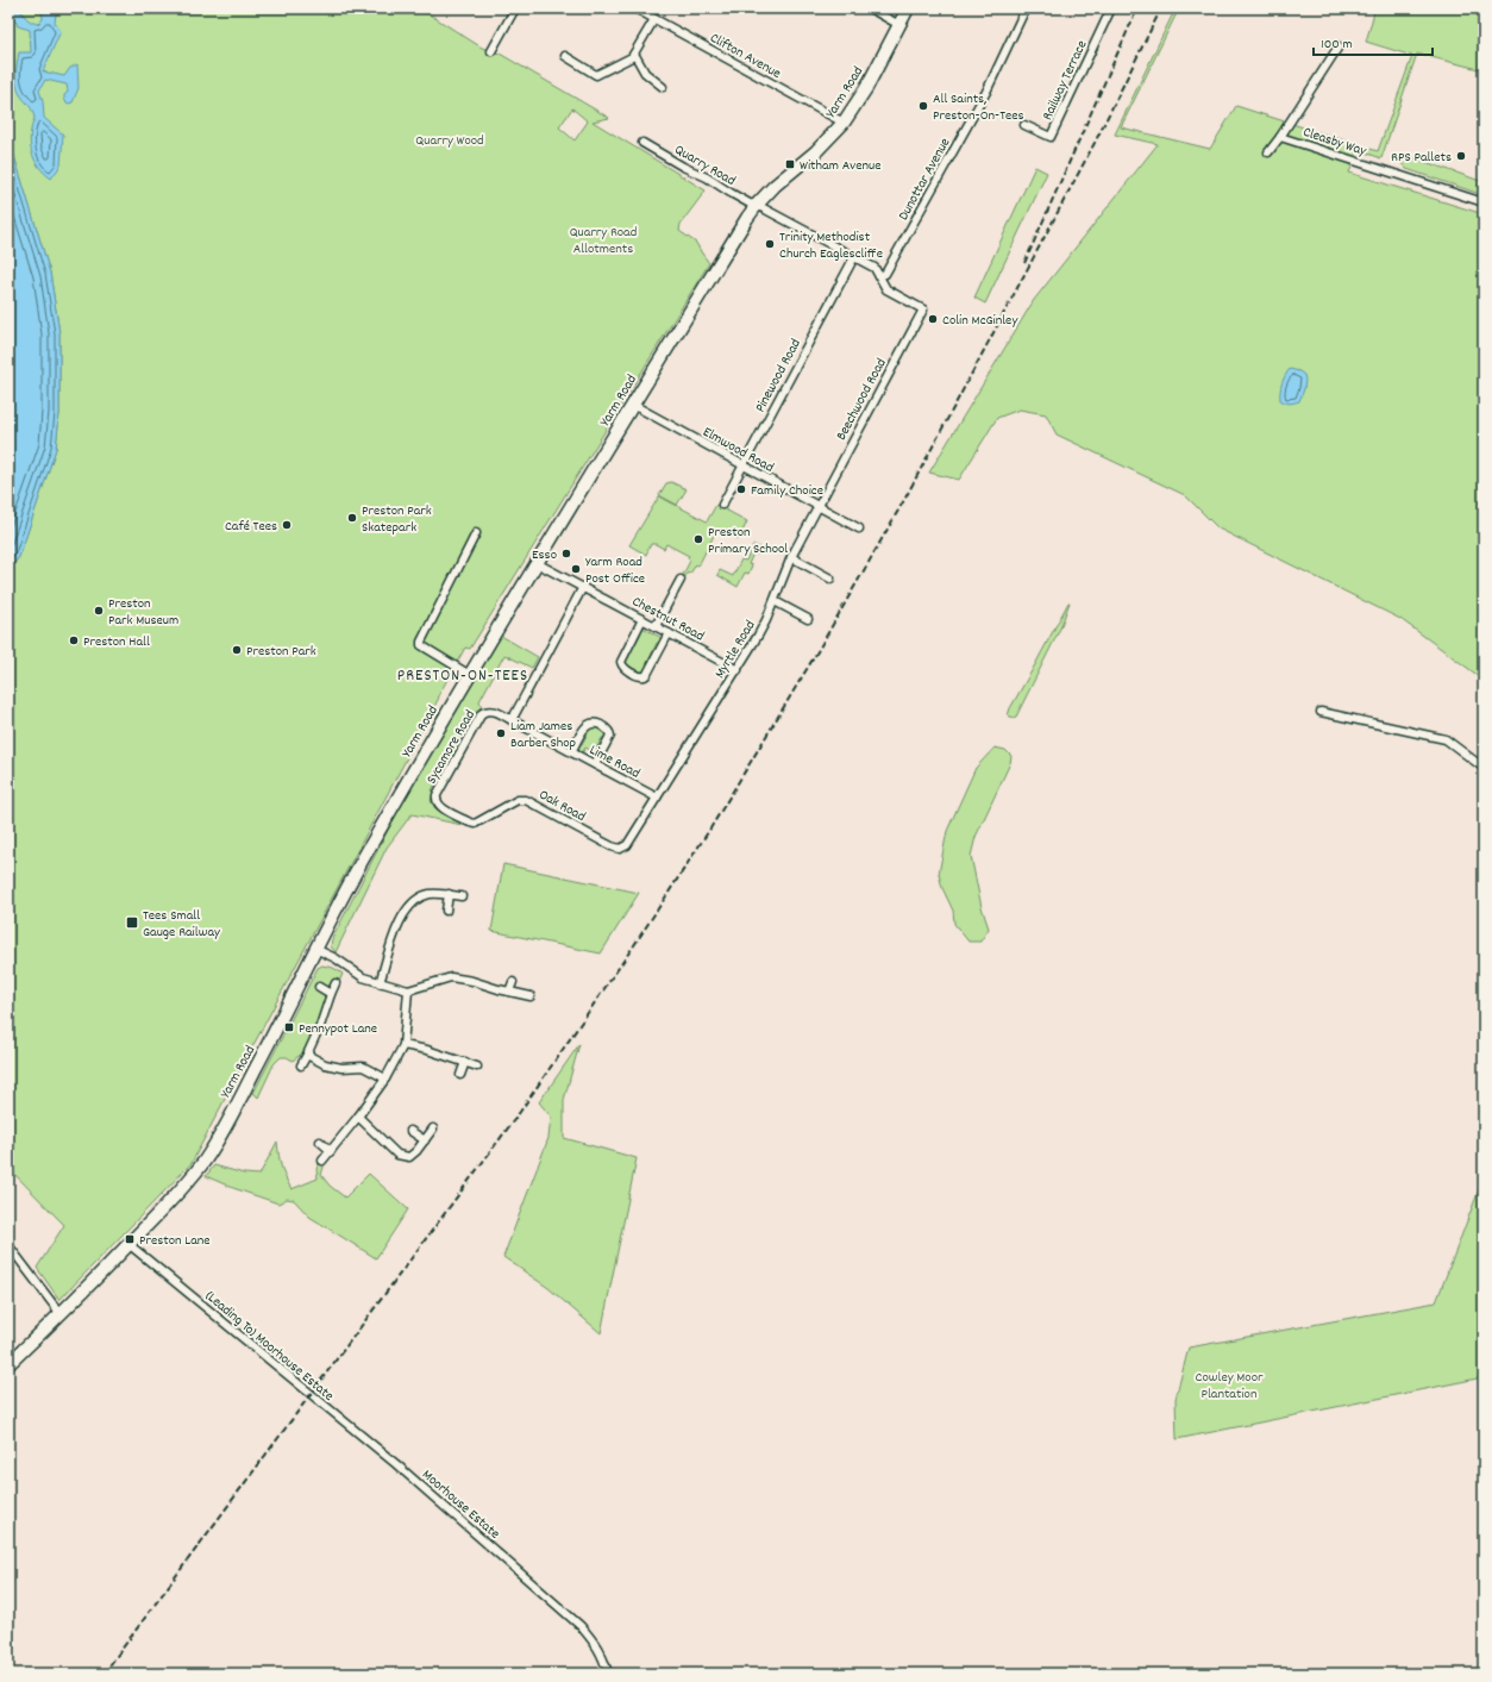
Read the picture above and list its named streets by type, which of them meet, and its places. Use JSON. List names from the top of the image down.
{
  "streets": {
    "main road": ["Yarm Road"],
    "street": [
      "Clifton Avenue",
      "Railway Terrace",
      "Cleasby Way",
      "Quarry Road",
      "Dunottar Avenue",
      "Pinewood Road",
      "Beechwood Road",
      "Elmwood Road",
      "Chestnut Road",
      "Myrtle Road",
      "Sycamore Road",
      "Lime Road",
      "Oak Road",
      "(Leading To) Moorhouse Estate",
      "Moorhouse Estate"
    ]
  },
  "crossings": [
    ["Clifton Avenue", "Yarm Road"],
    ["Yarm Road", "Quarry Road"],
    ["Yarm Road", "Elmwood Road"],
    ["Yarm Road", "Chestnut Road"],
    ["Yarm Road", "(Leading To) Moorhouse Estate"],
    ["Dunottar Avenue", "Beechwood Road"],
    ["Pinewood Road", "Elmwood Road"],
    ["Beechwood Road", "Elmwood Road"],
    ["Beechwood Road", "Myrtle Road"],
    ["Elmwood Road", "Myrtle Road"],
    ["Chestnut Road", "Myrtle Road"],
    ["Myrtle Road", "Lime Road"],
    ["Myrtle Road", "Oak Road"],
    ["Sycamore Road", "Lime Road"],
    ["Sycamore Road", "Oak Road"],
    ["Lime Road", "Oak Road"],
    ["(Leading To) Moorhouse Estate", "Moorhouse Estate"]
  ],
  "districts": ["PRESTON-ON-TEES"],
  "parks": ["Quarry Wood", "Quarry Road Allotments", "Cowley Moor Plantation"],
  "places": {
    "other": [
      "All Saints, Preston-On-Tees",
      "RPS Pallets",
      "Trinity Methodist Church Eaglescliffe",
      "Colin McGinley",
      "Family Choice",
      "Preston Park Skatepark",
      "Café Tees",
      "Preston Primary School",
      "Esso",
      "Yarm Road Post Office",
      "Preston Park Museum",
      "Preston Hall",
      "Preston Park",
      "Liam James Barber Shop"
    ],
    "transit": [
      "Witham Avenue",
      "Tees Small Gauge Railway",
      "Pennypot Lane",
      "Preston Lane"
    ]
  },
  "scale_bar": "100 m"
}
